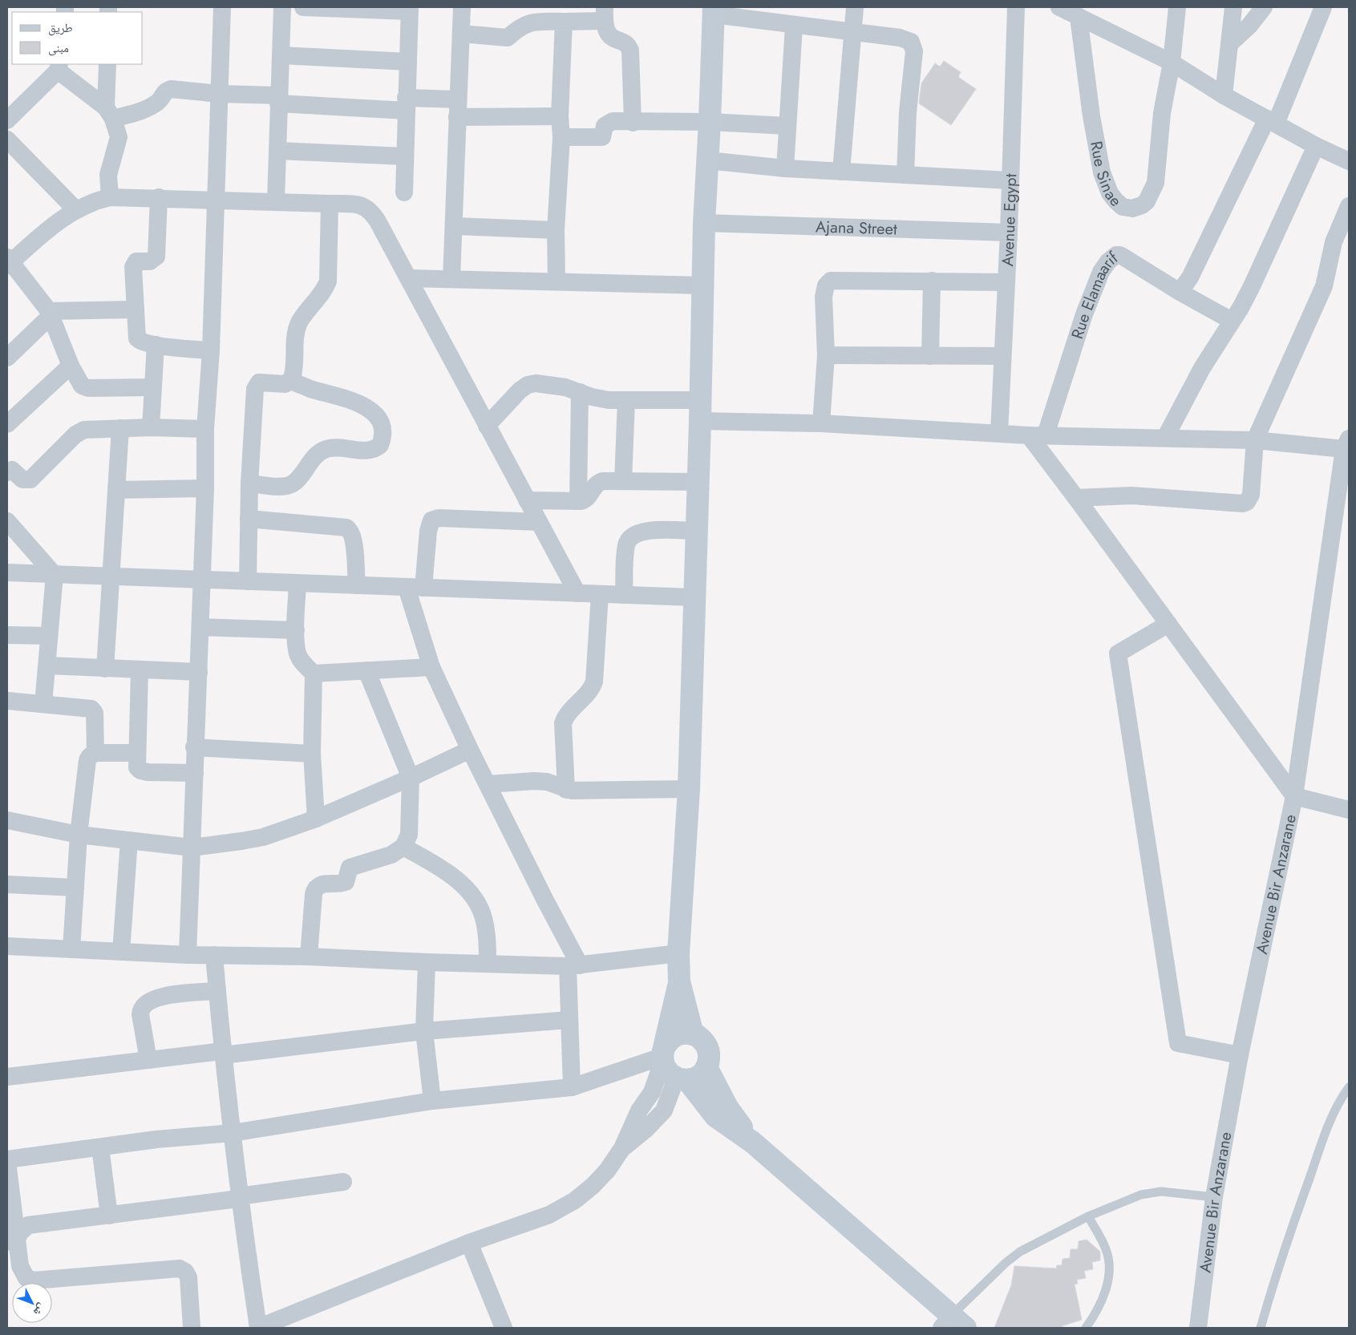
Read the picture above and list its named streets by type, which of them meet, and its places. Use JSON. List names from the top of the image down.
{
  "streets": {
    "street": [
      "Rue Sinae",
      "Avenue Egypt",
      "Ajana Street",
      "Rue Elamaarif",
      "Avenue Bir Anzarane"
    ]
  },
  "crossings": [
    ["Avenue Egypt", "Ajana Street"]
  ],
  "legend": ["طريق", "مبنى"],
  "north": "bottom right"
}
